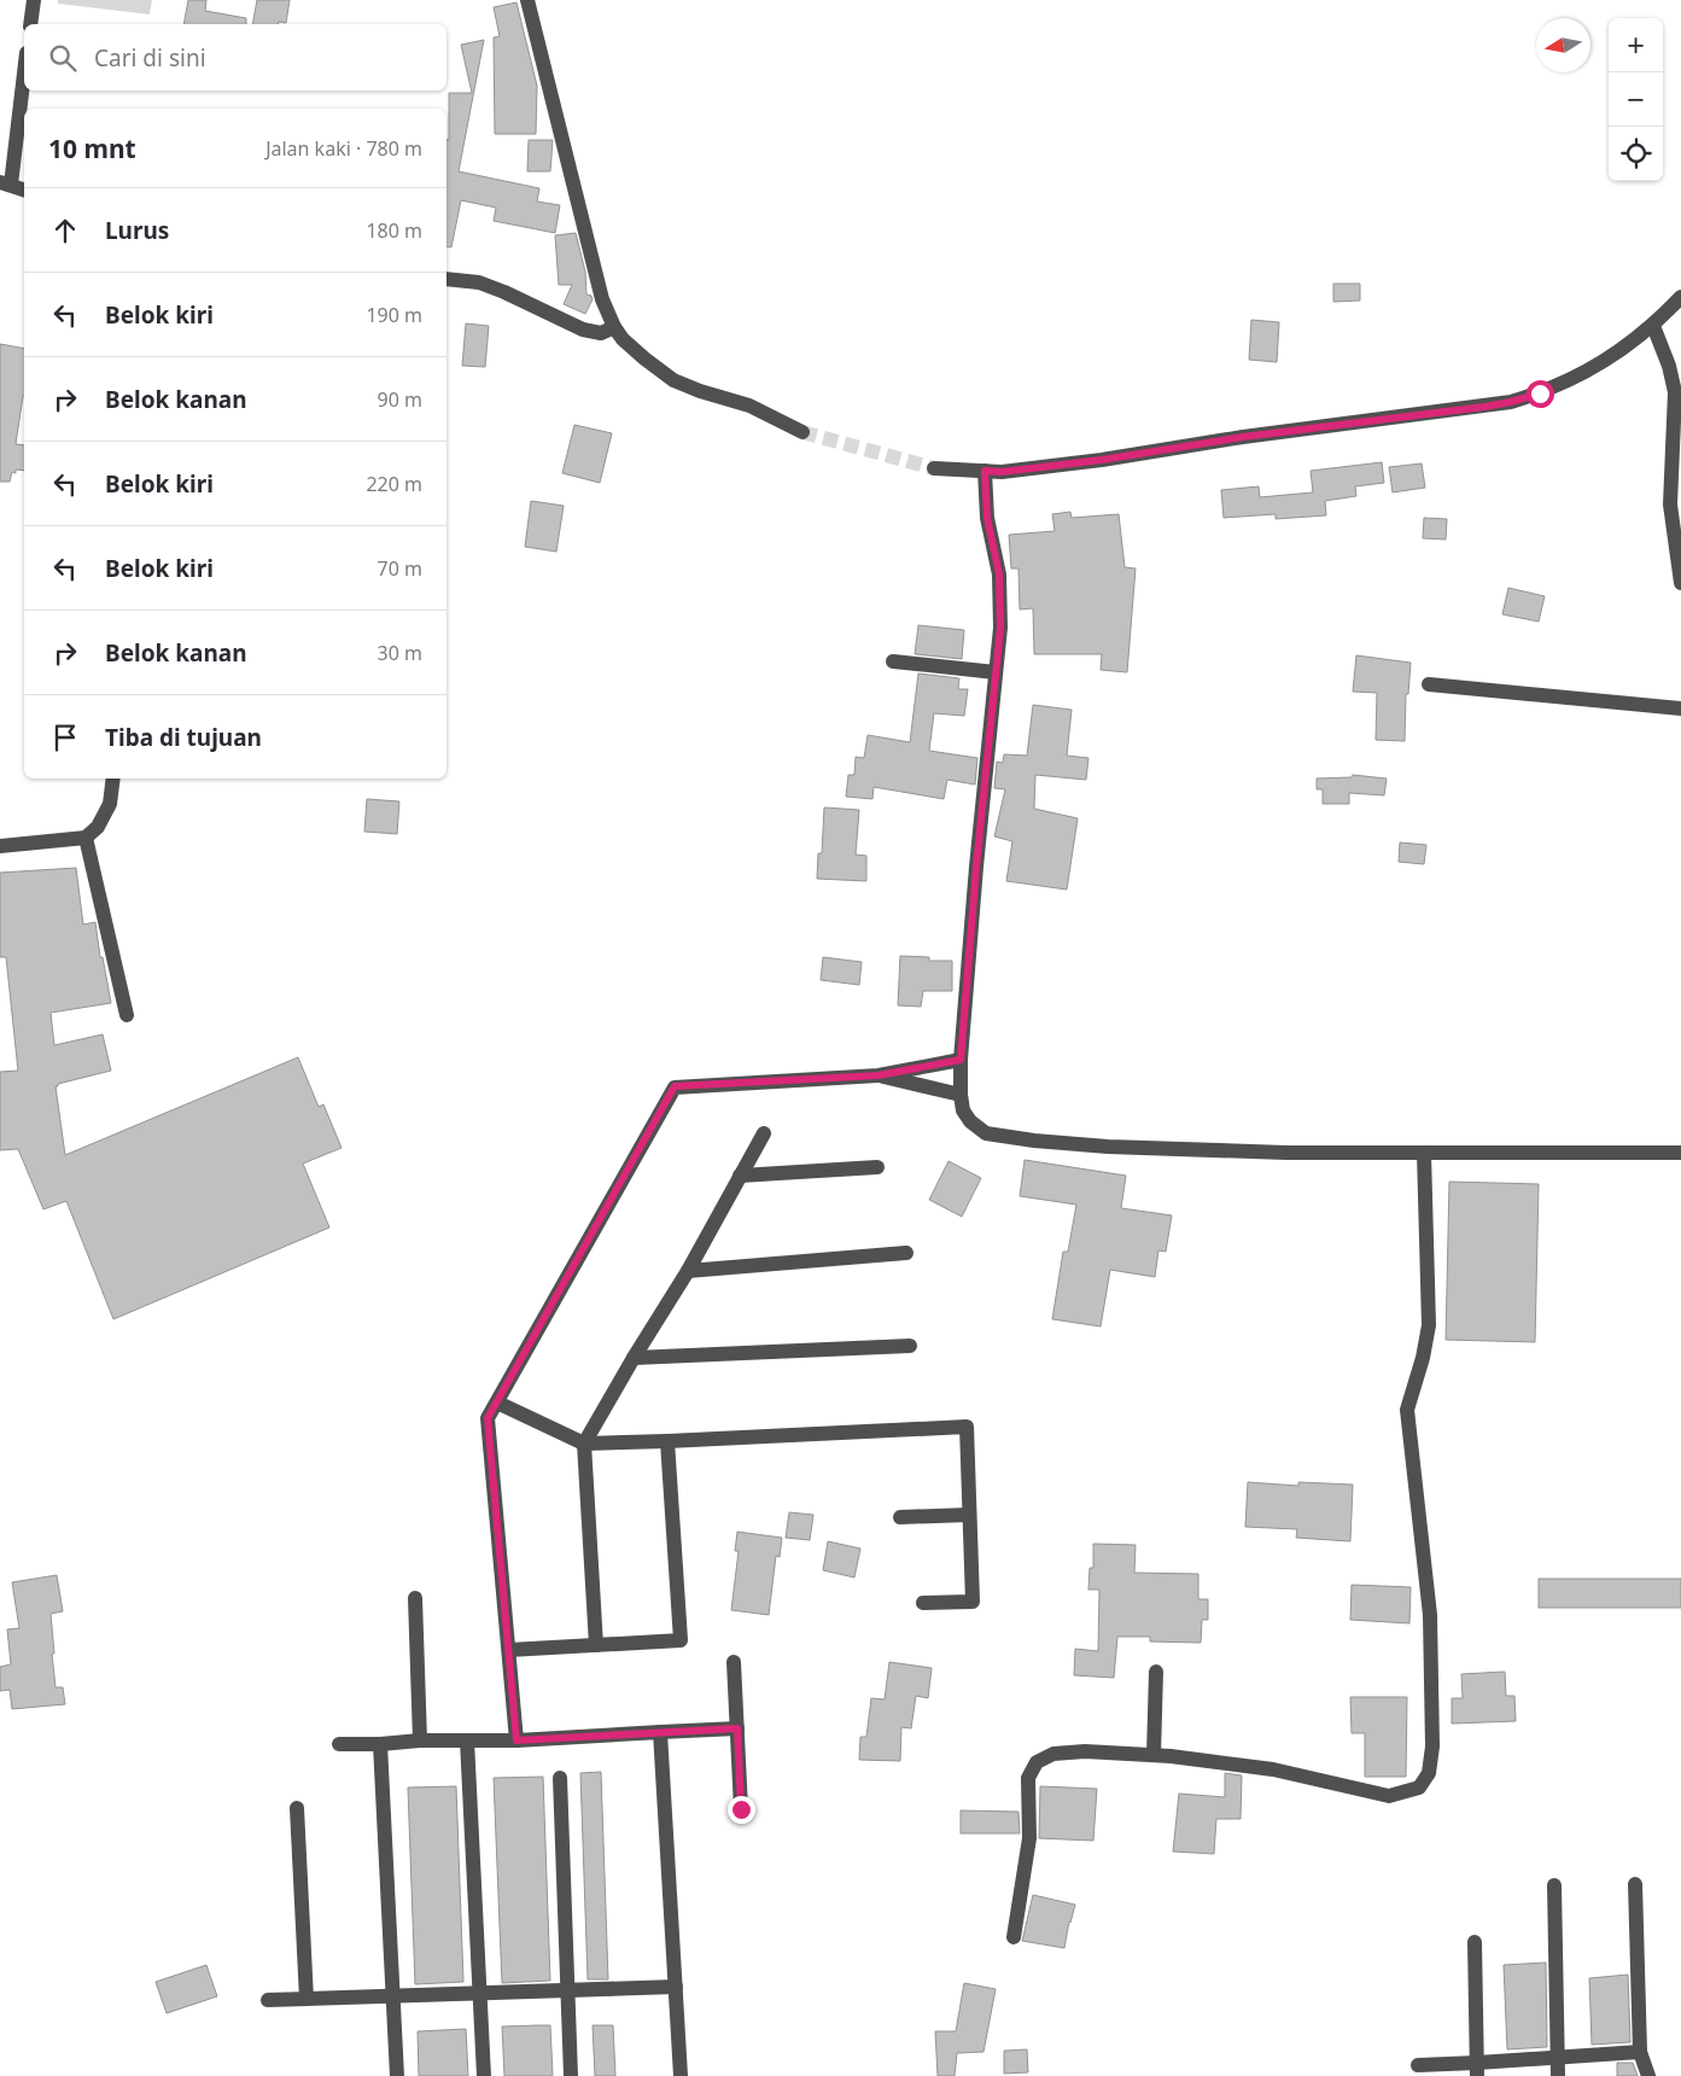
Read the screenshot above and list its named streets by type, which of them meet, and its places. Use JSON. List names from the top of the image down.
{
  "north": "left",
  "page": {
    "map_buttons": ["+", "−"],
    "search": "Cari di sini",
    "heading": ["10 mnt", "Jalan kaki · 780 m"],
    "list": [
      ["Lurus", "180 m"],
      ["Belok kiri", "190 m"],
      ["Belok kanan", "90 m"],
      ["Belok kiri", "220 m"],
      ["Belok kiri", "70 m"],
      ["Belok kanan", "30 m"],
      "Tiba di tujuan"
    ]
  }
}
